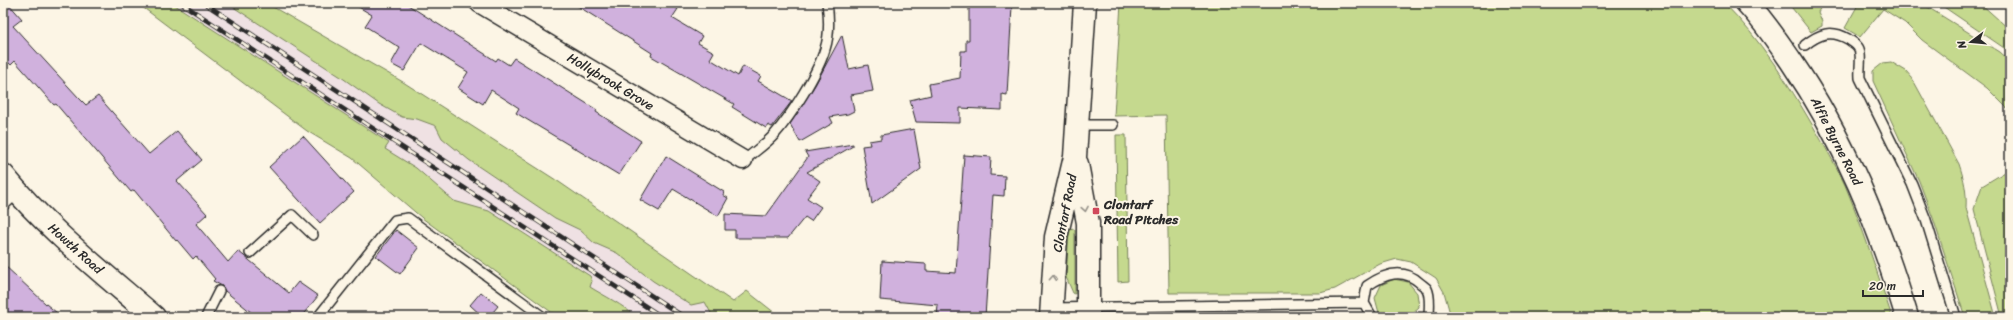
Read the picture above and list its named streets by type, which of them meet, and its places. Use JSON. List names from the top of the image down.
{
  "streets": {
    "main road": ["Alfie Byrne Road", "Clontarf Road", "Howth Road"],
    "street": ["Hollybrook Grove"]
  },
  "places": {
    "transit": ["Clontarf Road Pitches"]
  },
  "scale_bar": "20 m",
  "north": "left"
}
